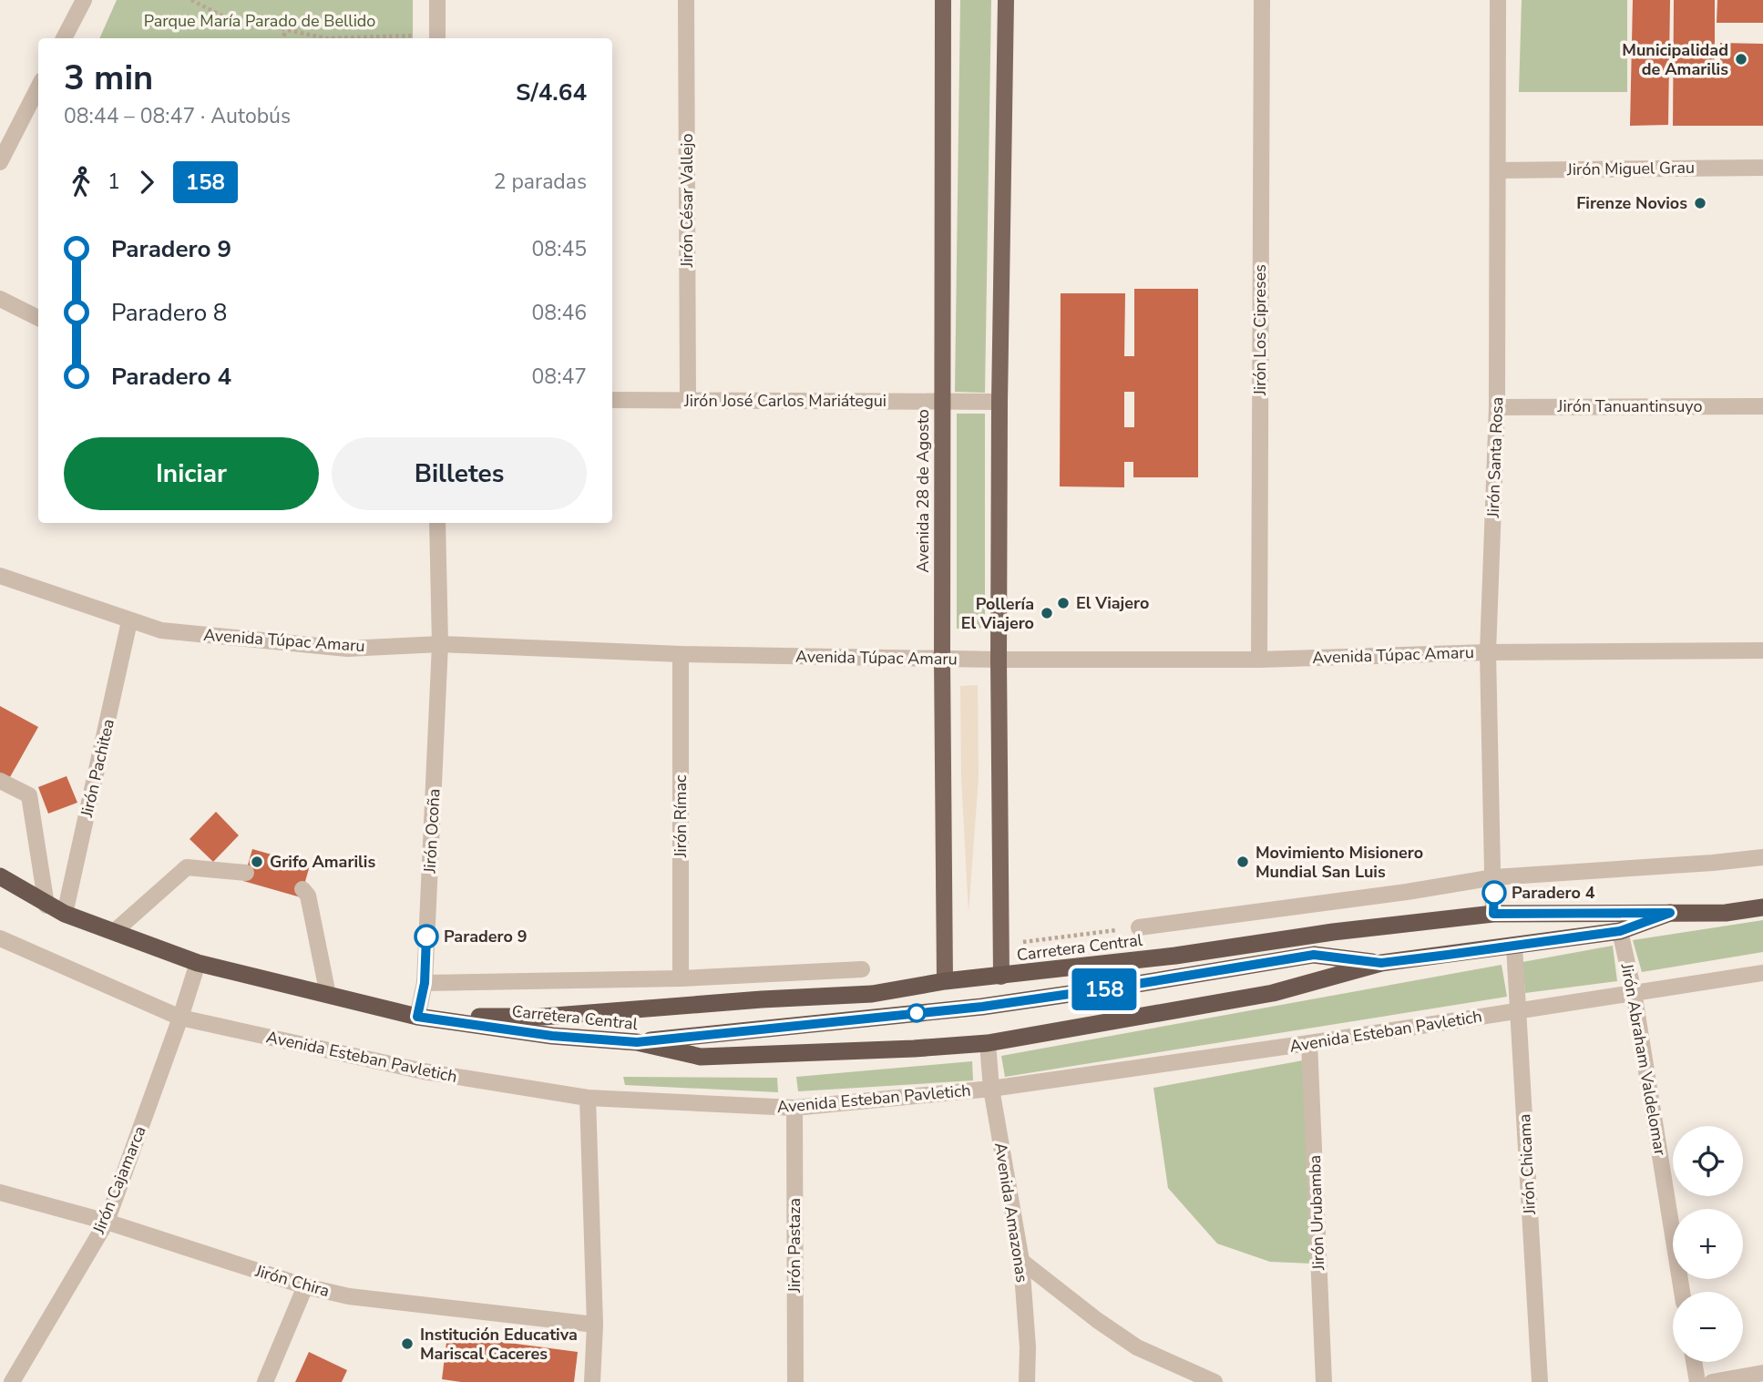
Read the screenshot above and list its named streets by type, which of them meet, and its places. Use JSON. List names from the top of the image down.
{
  "streets": {
    "highway": ["Carretera Central"],
    "main road": ["Avenida 28 de Agosto"],
    "street": [
      "Jirón Miguel Grau",
      "Jirón César Vallejo",
      "Jirón Los Cipreses",
      "Jirón José Carlos Mariátegui",
      "Jirón Tanuantinsuyo",
      "Jirón Santa Rosa",
      "Avenida Túpac Amaru",
      "Jirón Pachitea",
      "Jirón Rímac",
      "Jirón Ocoña",
      "Avenida Esteban Pavletich",
      "Jirón Abraham Valdelomar",
      "Jirón Chicama",
      "Jirón Cajamarca",
      "Avenida Amazonas",
      "Jirón Urubamba",
      "Jirón Pastaza",
      "Jirón Chira"
    ]
  },
  "crossings": [
    ["Jirón Miguel Grau", "Jirón Santa Rosa"],
    ["Jirón César Vallejo", "Jirón José Carlos Mariátegui"],
    ["Jirón Los Cipreses", "Avenida Túpac Amaru"],
    ["Jirón José Carlos Mariátegui", "Avenida 28 de Agosto"],
    ["Jirón Tanuantinsuyo", "Jirón Santa Rosa"],
    ["Jirón Santa Rosa", "Avenida Túpac Amaru"],
    ["Jirón Santa Rosa", "Carretera Central"],
    ["Avenida 28 de Agosto", "Avenida Túpac Amaru"],
    ["Avenida 28 de Agosto", "Carretera Central"],
    ["Avenida Túpac Amaru", "Jirón Pachitea"],
    ["Avenida Túpac Amaru", "Jirón Rímac"],
    ["Avenida Túpac Amaru", "Jirón Ocoña"],
    ["Jirón Pachitea", "Carretera Central"],
    ["Jirón Ocoña", "Carretera Central"],
    ["Carretera Central", "Jirón Abraham Valdelomar"],
    ["Carretera Central", "Jirón Chicama"],
    ["Carretera Central", "Jirón Cajamarca"],
    ["Carretera Central", "Avenida Amazonas"],
    ["Avenida Esteban Pavletich", "Jirón Abraham Valdelomar"],
    ["Avenida Esteban Pavletich", "Jirón Chicama"],
    ["Avenida Esteban Pavletich", "Jirón Cajamarca"],
    ["Avenida Esteban Pavletich", "Avenida Amazonas"],
    ["Avenida Esteban Pavletich", "Jirón Urubamba"],
    ["Avenida Esteban Pavletich", "Jirón Pastaza"],
    ["Jirón Cajamarca", "Jirón Chira"]
  ],
  "parks": ["Parque María Parado de Bellido"],
  "places": [
    "Municipalidad de Amarilis",
    "Firenze Novios",
    "El Viajero",
    "Pollería El Viajero",
    "Grifo Amarilis",
    "Movimiento Misionero Mundial San Luis",
    "Paradero 4",
    "Paradero 9",
    "Institución Educativa Mariscal Caceres"
  ],
  "lines": ["bus line 158"],
  "page": {
    "on_map": "158",
    "heading": ["3 min", "08:44 – 08:47 · Autobús", "S/4.64"],
    "legs": ["1", "158", "2 paradas"],
    "list": [
      {
        "name": "Paradero 9",
        "value": "08:45"
      },
      {
        "name": "Paradero 8",
        "value": "08:46"
      },
      {
        "name": "Paradero 4",
        "value": "08:47"
      }
    ],
    "buttons": ["Iniciar", "Billetes"],
    "map_buttons": ["+", "−"]
  }
}
